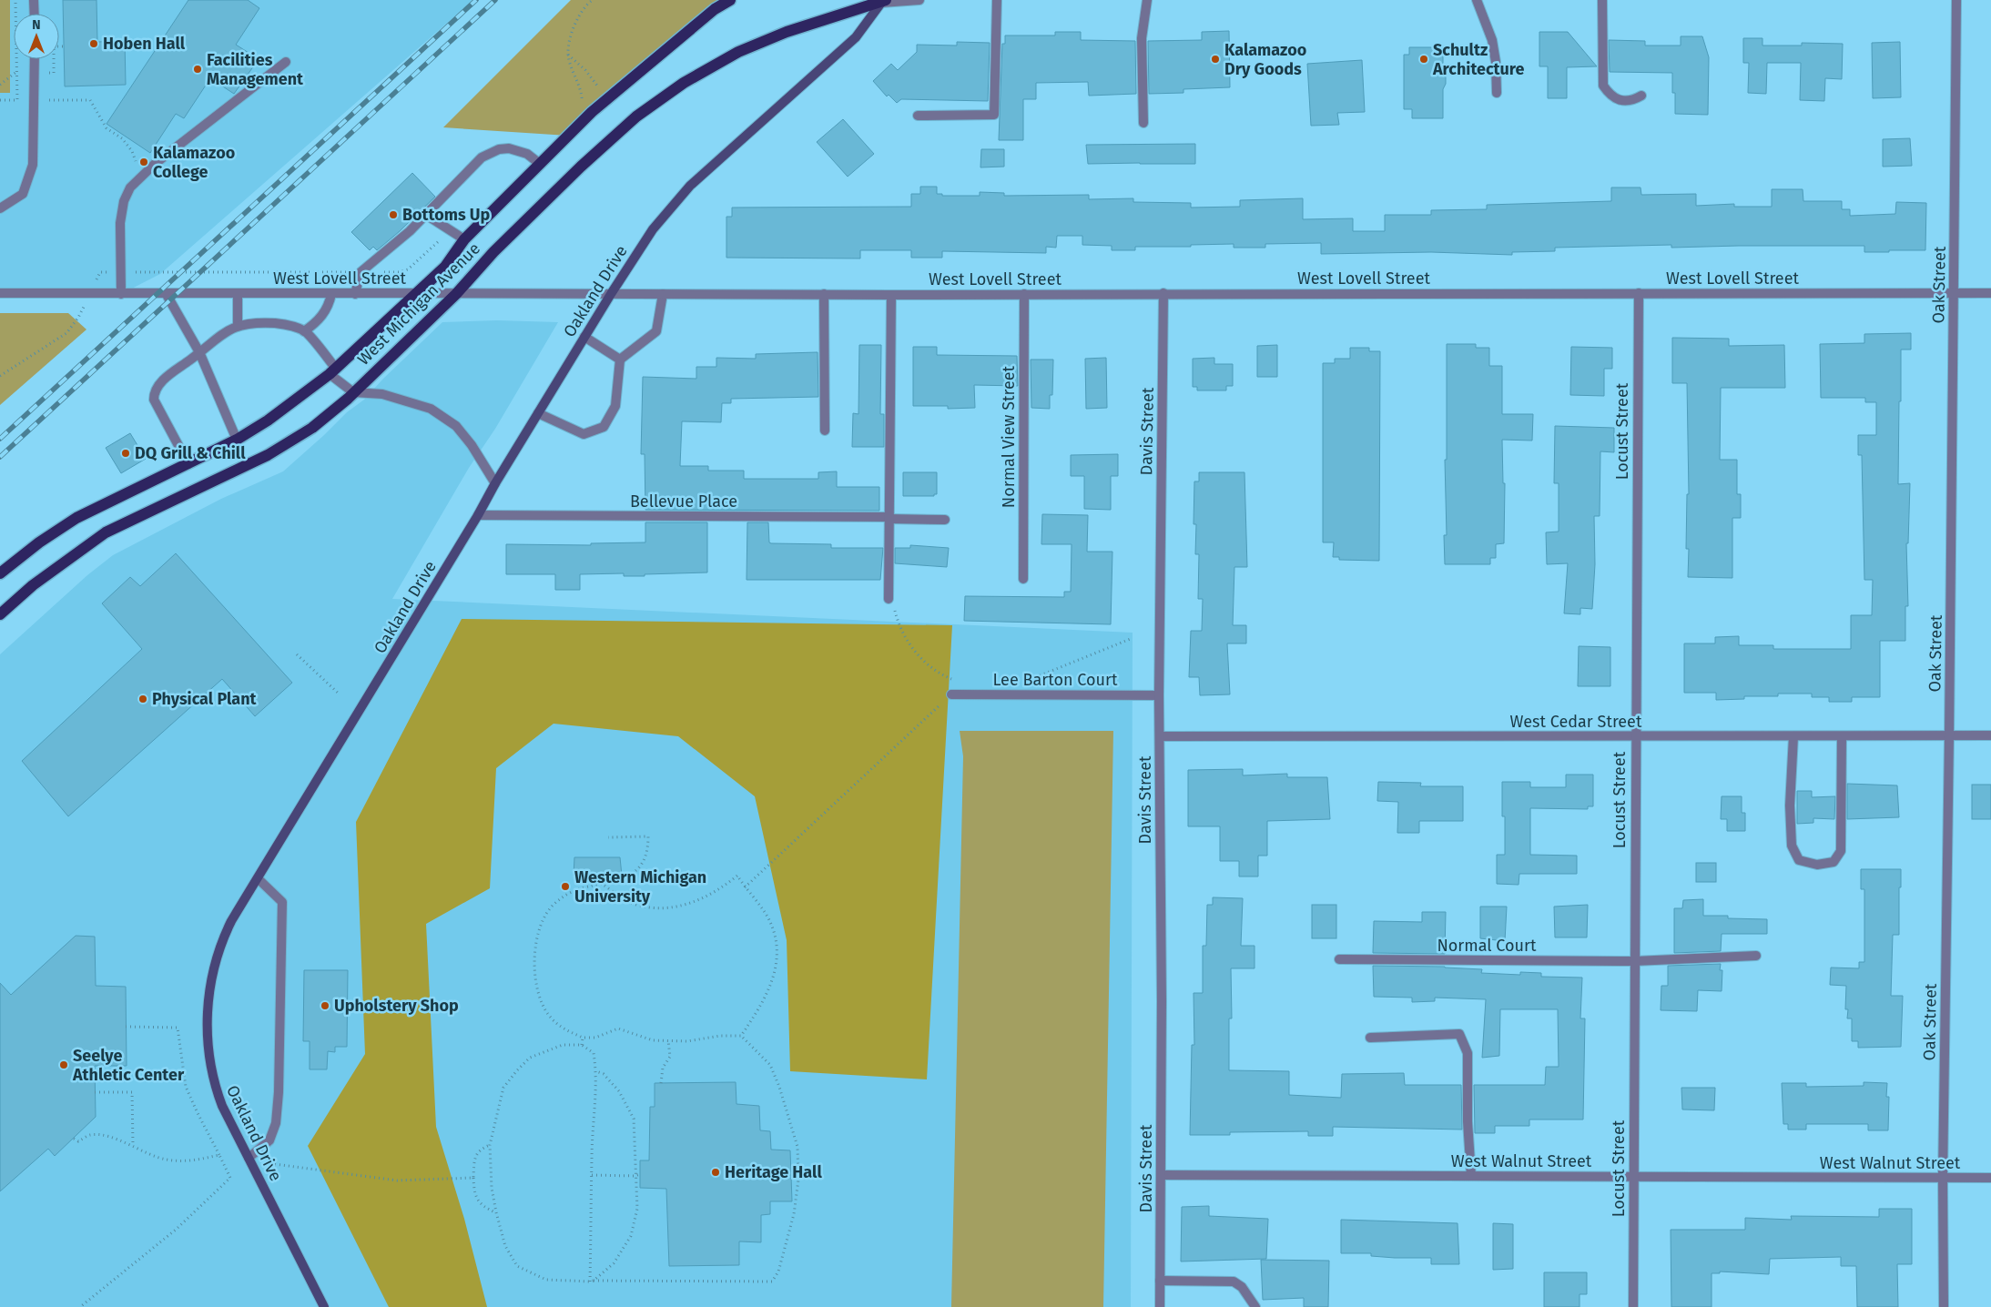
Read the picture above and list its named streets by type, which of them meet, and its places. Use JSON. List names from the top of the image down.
{
  "streets": {
    "main road": ["Oakland Drive", "West Michigan Avenue"],
    "street": [
      "West Lovell Street",
      "Oak Street",
      "Davis Street",
      "Locust Street",
      "Normal View Street",
      "Bellevue Place",
      "Lee Barton Court",
      "West Cedar Street",
      "Normal Court",
      "West Walnut Street"
    ]
  },
  "crossings": [
    ["West Lovell Street", "Oak Street"],
    ["West Lovell Street", "Oakland Drive"],
    ["West Lovell Street", "West Michigan Avenue"],
    ["West Lovell Street", "Davis Street"],
    ["West Lovell Street", "Locust Street"],
    ["West Lovell Street", "Normal View Street"],
    ["Oak Street", "West Cedar Street"],
    ["Oak Street", "West Walnut Street"],
    ["Oakland Drive", "West Michigan Avenue"],
    ["Oakland Drive", "Bellevue Place"],
    ["Davis Street", "Lee Barton Court"],
    ["Davis Street", "West Cedar Street"],
    ["Davis Street", "West Walnut Street"],
    ["Locust Street", "West Cedar Street"],
    ["Locust Street", "Normal Court"],
    ["Locust Street", "West Walnut Street"]
  ],
  "places": [
    "Hoben Hall",
    "Kalamazoo Dry Goods",
    "Schultz Architecture",
    "Facilities Management",
    "Kalamazoo College",
    "Bottoms Up",
    "DQ Grill & Chill",
    "Physical Plant",
    "Western Michigan University",
    "Upholstery Shop",
    "Seelye Athletic Center",
    "Heritage Hall"
  ],
  "north": "top"
}
